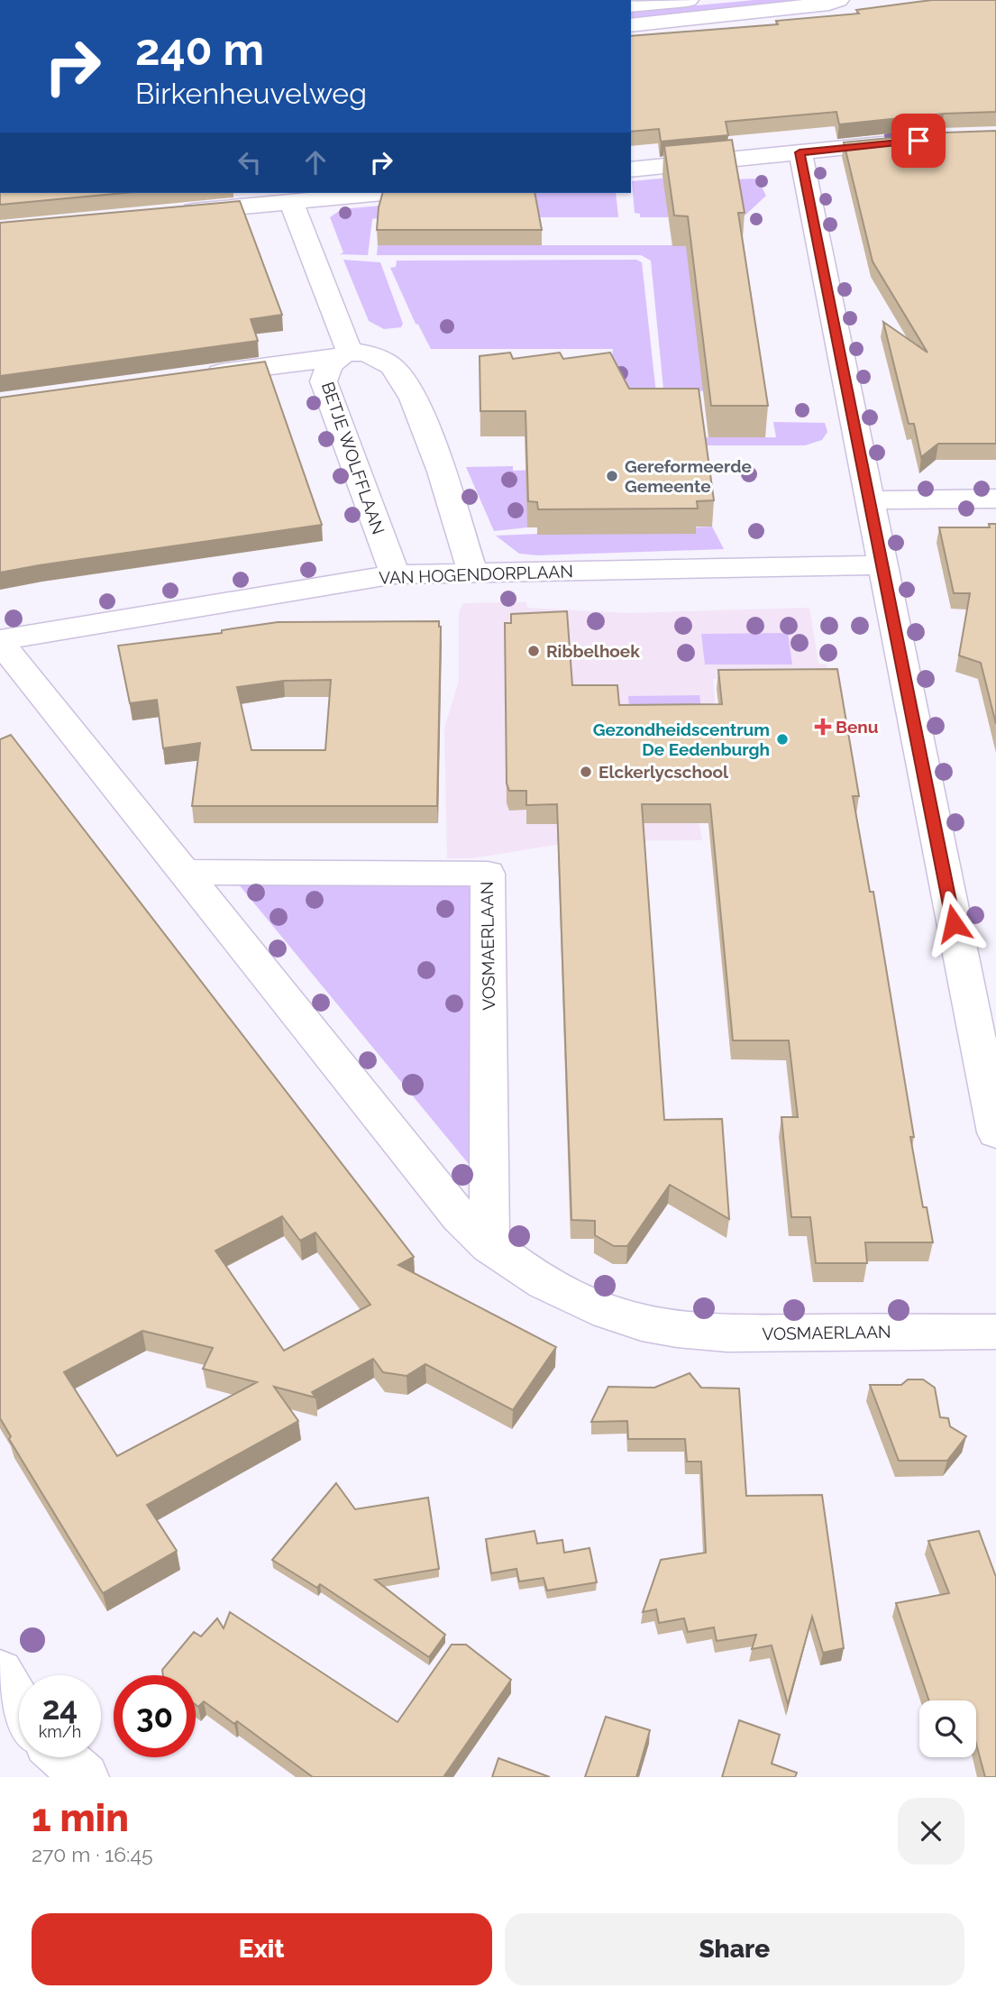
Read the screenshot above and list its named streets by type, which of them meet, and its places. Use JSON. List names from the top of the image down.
{
  "streets": {
    "street": ["BETJE WOLFFLAAN", "VAN HOGENDORPLAAN", "VOSMAERLAAN"]
  },
  "crossings": [
    ["BETJE WOLFFLAAN", "VAN HOGENDORPLAAN"],
    ["VAN HOGENDORPLAAN", "VOSMAERLAAN"]
  ],
  "places": {
    "other": [
      "Gereformeerde Gemeente",
      "Ribbelhoek",
      "Gezondheidscentrum De Eedenburgh",
      "Elckerlycschool"
    ],
    "health": ["Benu"]
  },
  "page": {
    "turn": ["240 m", "Birkenheuvelweg"],
    "speed": "24 km/h",
    "limit": "30",
    "heading": ["1 min", "270 m · 16:45"],
    "buttons": ["Exit", "Share"]
  }
}
